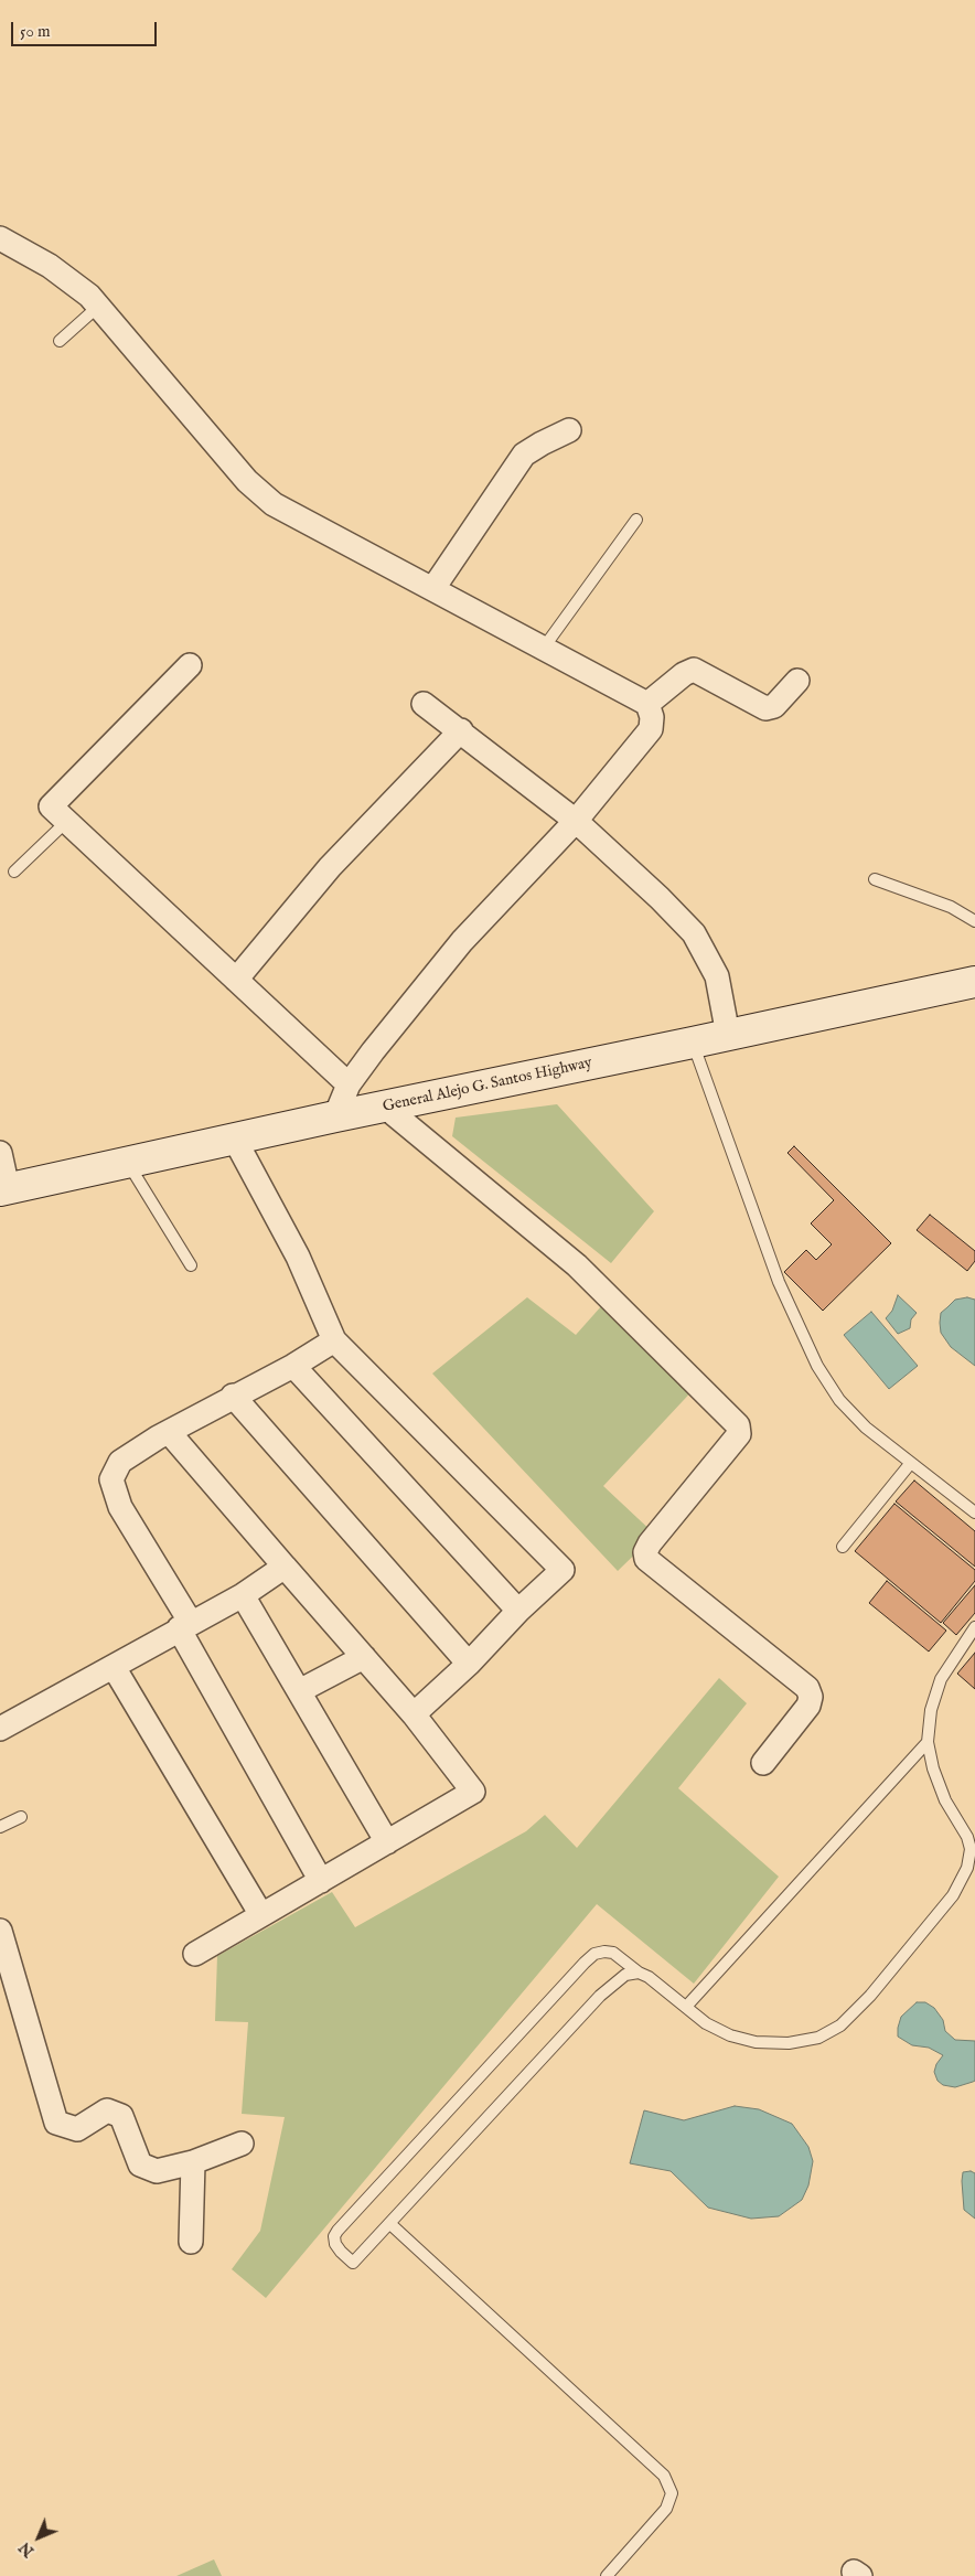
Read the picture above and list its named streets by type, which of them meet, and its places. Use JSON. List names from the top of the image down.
{
  "streets": {
    "main road": ["General Alejo G. Santos Highway"]
  },
  "scale_bar": "50 m",
  "north": "bottom left"
}
